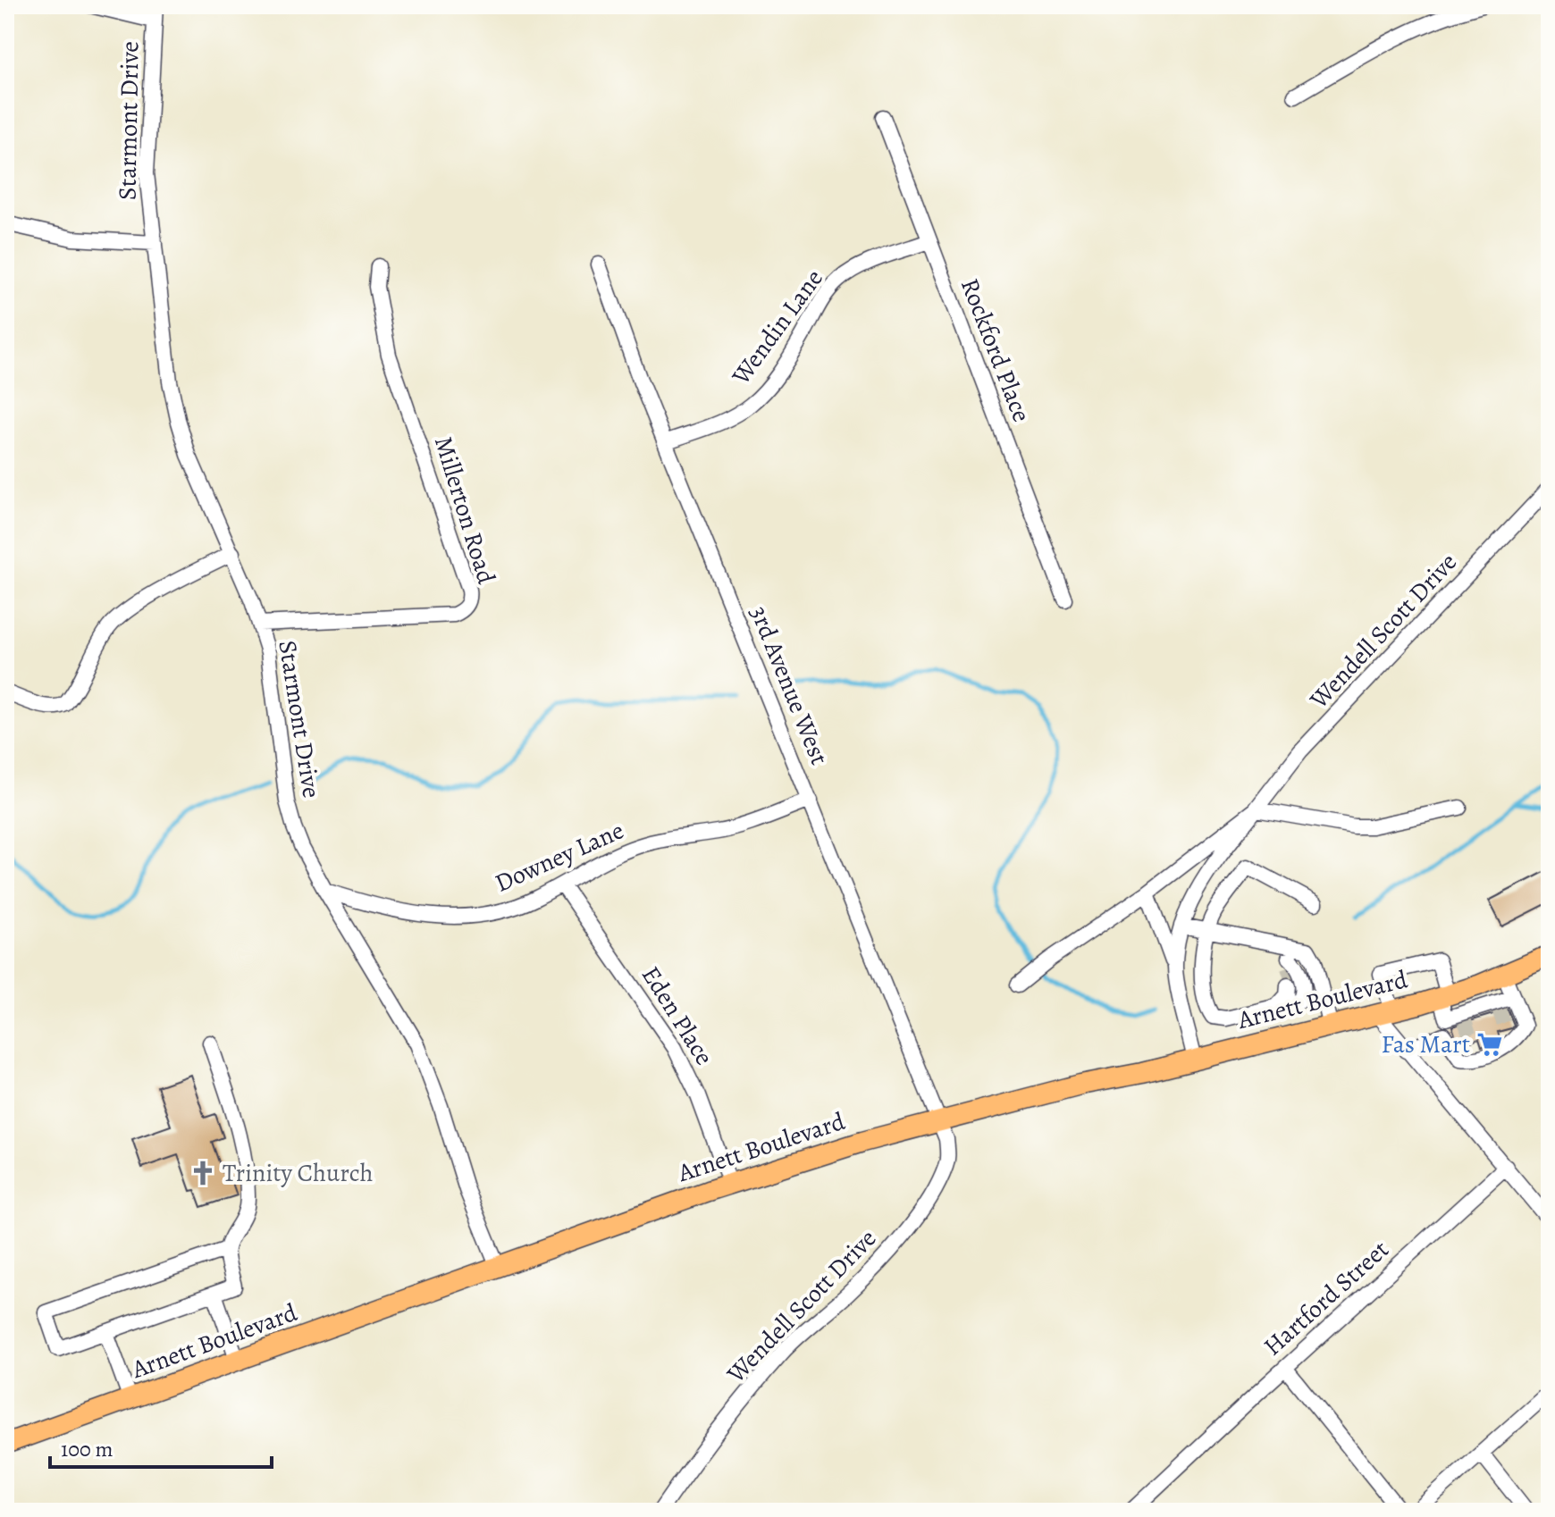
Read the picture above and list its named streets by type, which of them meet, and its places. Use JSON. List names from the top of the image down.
{
  "streets": {
    "main road": ["Arnett Boulevard"],
    "street": [
      "Starmont Drive",
      "Wendin Lane",
      "Rockford Place",
      "Millerton Road",
      "Wendell Scott Drive",
      "3rd Avenue West",
      "Downey Lane",
      "Eden Place",
      "Hartford Street"
    ]
  },
  "crossings": [
    ["Starmont Drive", "Millerton Road"],
    ["Starmont Drive", "Downey Lane"],
    ["Starmont Drive", "Arnett Boulevard"],
    ["Wendin Lane", "Rockford Place"],
    ["Wendin Lane", "3rd Avenue West"],
    ["Wendell Scott Drive", "3rd Avenue West"],
    ["Wendell Scott Drive", "Arnett Boulevard"],
    ["3rd Avenue West", "Downey Lane"],
    ["3rd Avenue West", "Arnett Boulevard"],
    ["Downey Lane", "Eden Place"],
    ["Arnett Boulevard", "Eden Place"]
  ],
  "places": {
    "supermarket": ["Fas Mart"],
    "church": ["Trinity Church"]
  },
  "scale_bar": "100 m"
}
